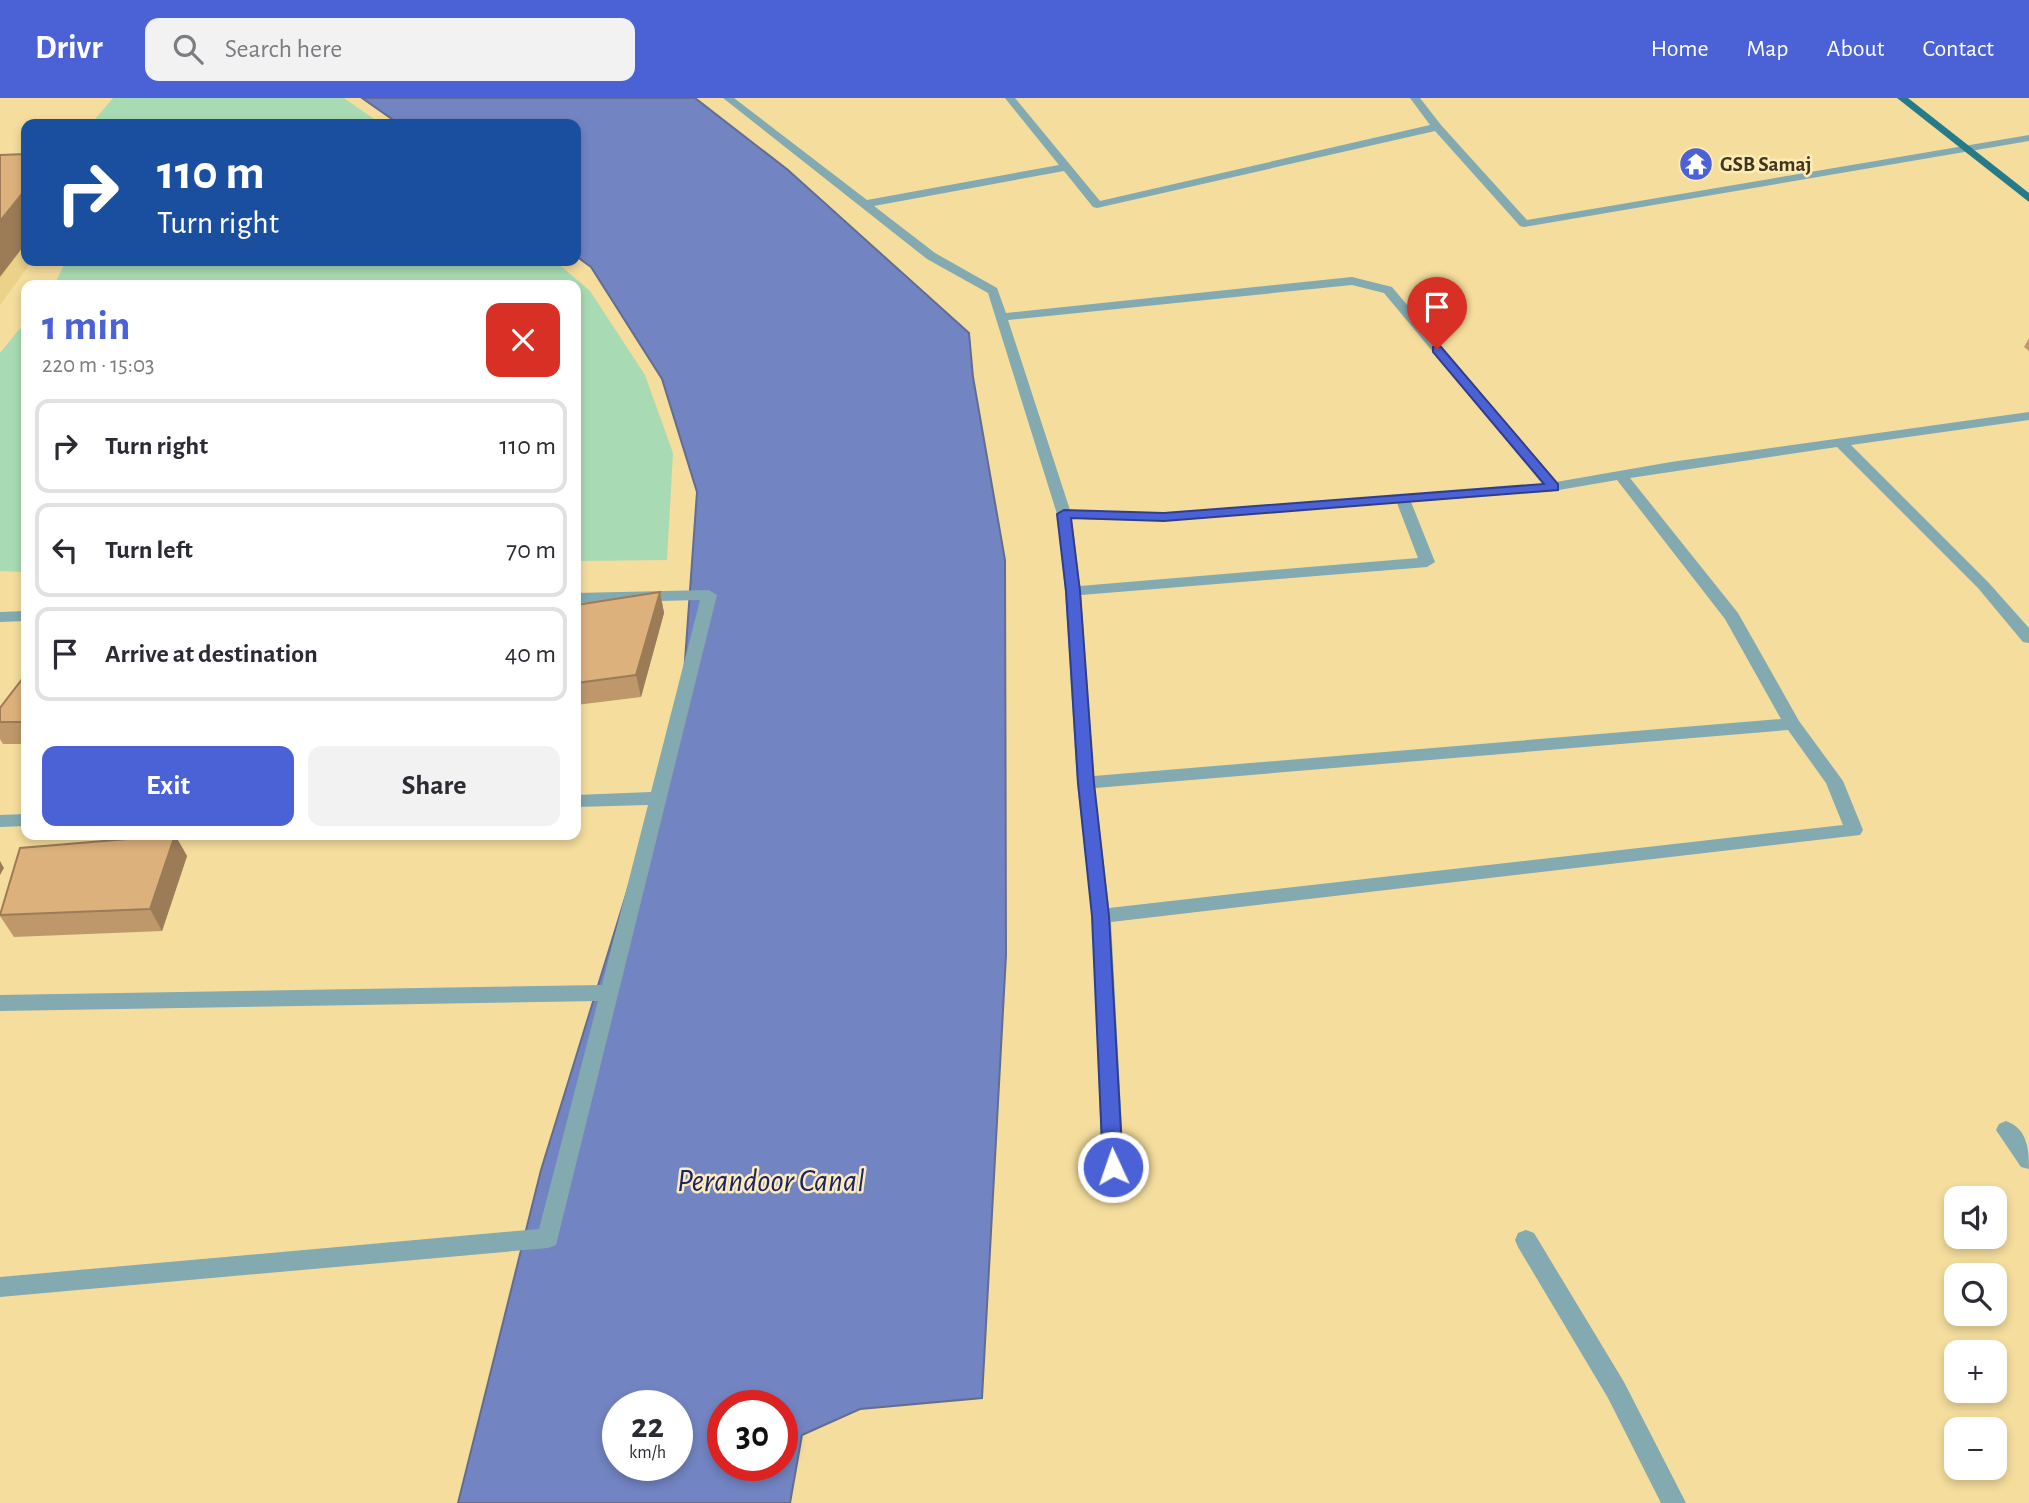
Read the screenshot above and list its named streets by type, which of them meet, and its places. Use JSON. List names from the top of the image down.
{
  "water": ["Perandoor Canal"],
  "places": {
    "temple": ["GSB Samaj"]
  },
  "page": {
    "header": "Drivr",
    "search": "Search here",
    "nav": [
      "Home",
      "Map",
      "About",
      "Contact"
    ],
    "turn": ["110 m", "Turn right"],
    "heading": ["1 min", "220 m · 15:03"],
    "list": [
      {
        "name": "Turn right",
        "value": "110 m"
      },
      {
        "name": "Turn left",
        "value": "70 m"
      },
      {
        "name": "Arrive at destination",
        "value": "40 m"
      }
    ],
    "buttons": ["Exit", "Share"],
    "map_buttons": ["+", "−"],
    "speed": "22 km/h",
    "limit": "30"
  }
}
